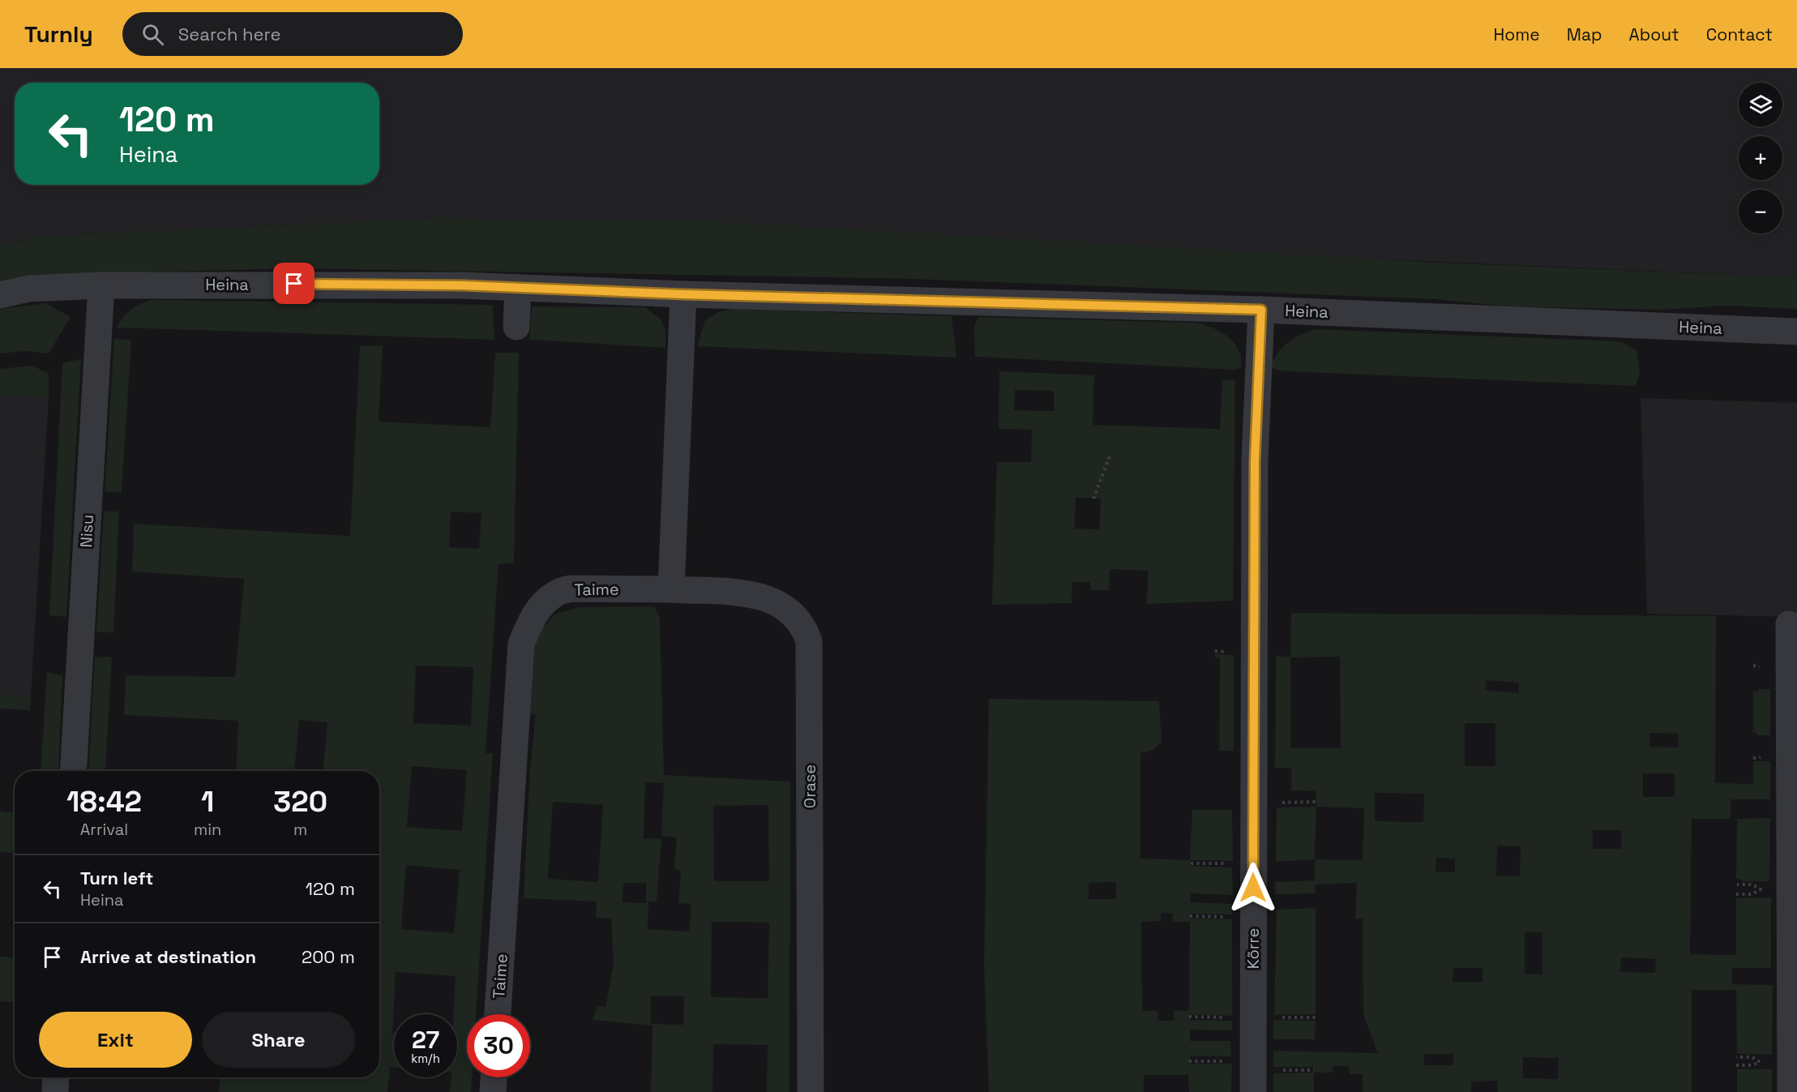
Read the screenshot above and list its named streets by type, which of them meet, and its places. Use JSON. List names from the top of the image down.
{
  "streets": {
    "street": [
      "Heina",
      "Nisu",
      "Taime",
      "Orase",
      "Kõrre"
    ]
  },
  "crossings": [
    ["Heina", "Nisu"],
    ["Heina", "Kõrre"],
    ["Taime", "Orase"]
  ],
  "page": {
    "header": "Turnly",
    "search": "Search here",
    "nav": [
      "Home",
      "Map",
      "About",
      "Contact"
    ],
    "map_buttons": ["+", "−"],
    "turn": ["120 m", "Heina"],
    "eta": [
      "18:42",
      "Arrival",
      "1",
      "min",
      "320",
      "m"
    ],
    "list": [
      {
        "name": "Turn left",
        "note": "Heina",
        "value": "120 m"
      },
      {
        "name": "Arrive at destination",
        "value": "200 m"
      }
    ],
    "buttons": ["Exit", "Share"],
    "speed": "27 km/h",
    "limit": "30"
  }
}
